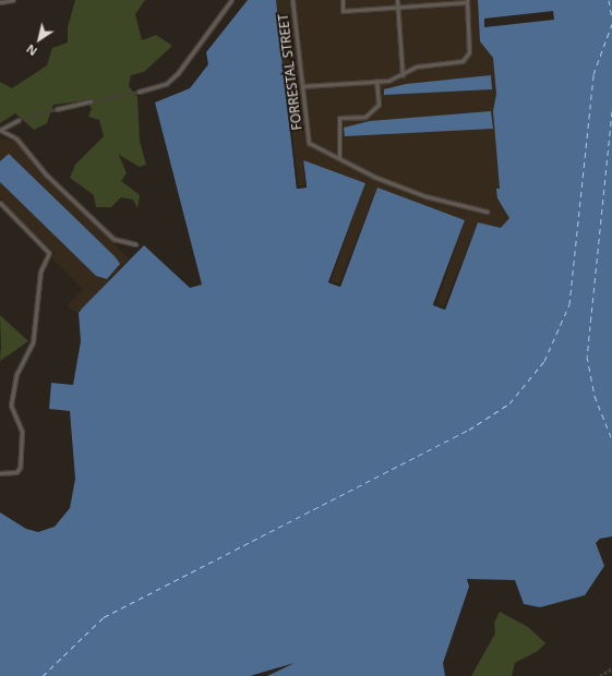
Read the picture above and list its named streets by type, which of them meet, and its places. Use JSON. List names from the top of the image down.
{
  "streets": {
    "street": ["FORRESTAL STREET"]
  },
  "north": "bottom left"
}
